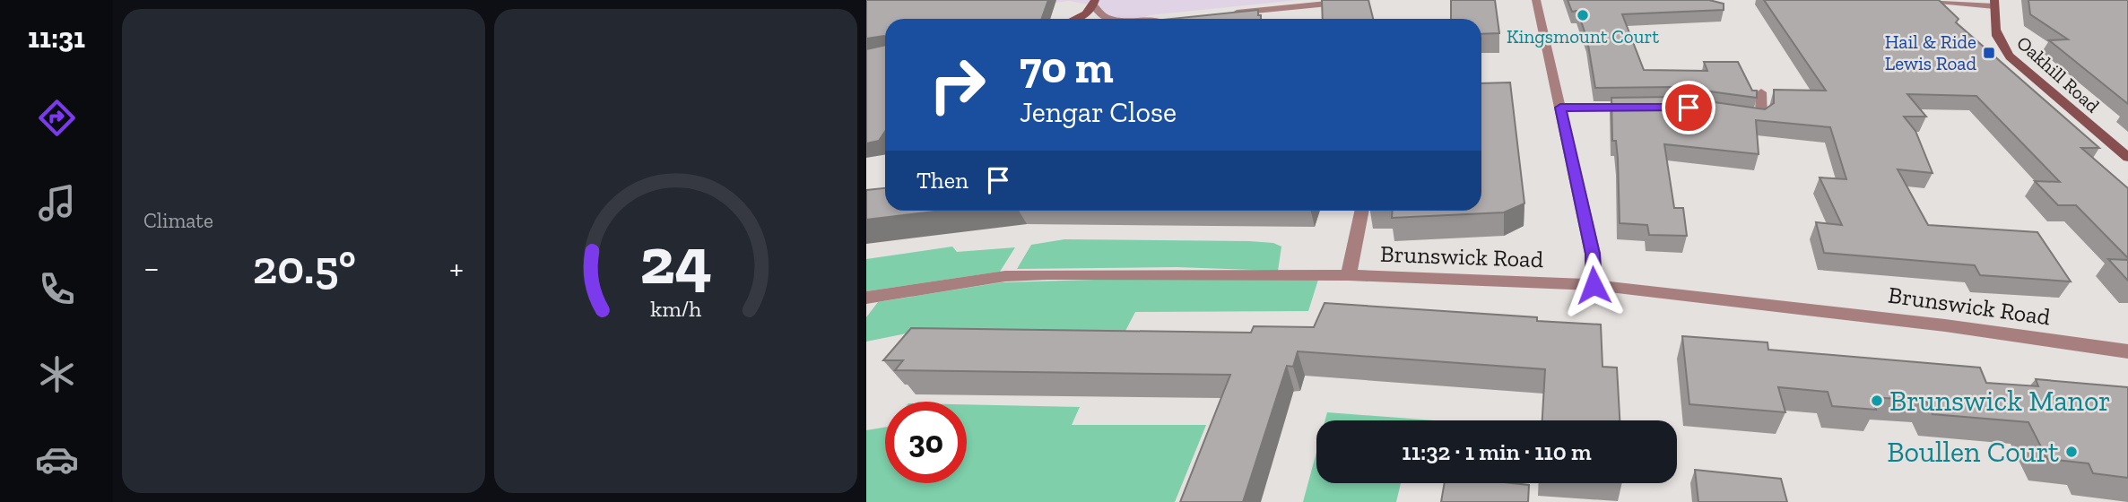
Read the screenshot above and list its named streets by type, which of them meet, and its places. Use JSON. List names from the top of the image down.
{
  "streets": {
    "street": ["Oakhill Road", "Brunswick Road"]
  },
  "places": {
    "other": ["Kingsmount Court", "Brunswick Manor", "Boullen Court"],
    "transit": ["Hail & Ride Lewis Road"]
  },
  "page": {
    "tabs": "11:31",
    "tile": "Climate",
    "turn": ["70 m", "Jengar Close"],
    "then": "Then",
    "heat": ["−", "20.5°", "+"],
    "limit": "30",
    "trip": "11:32 · 1 min · 110 m",
    "gauge": ["24", "km/h"]
  }
}
